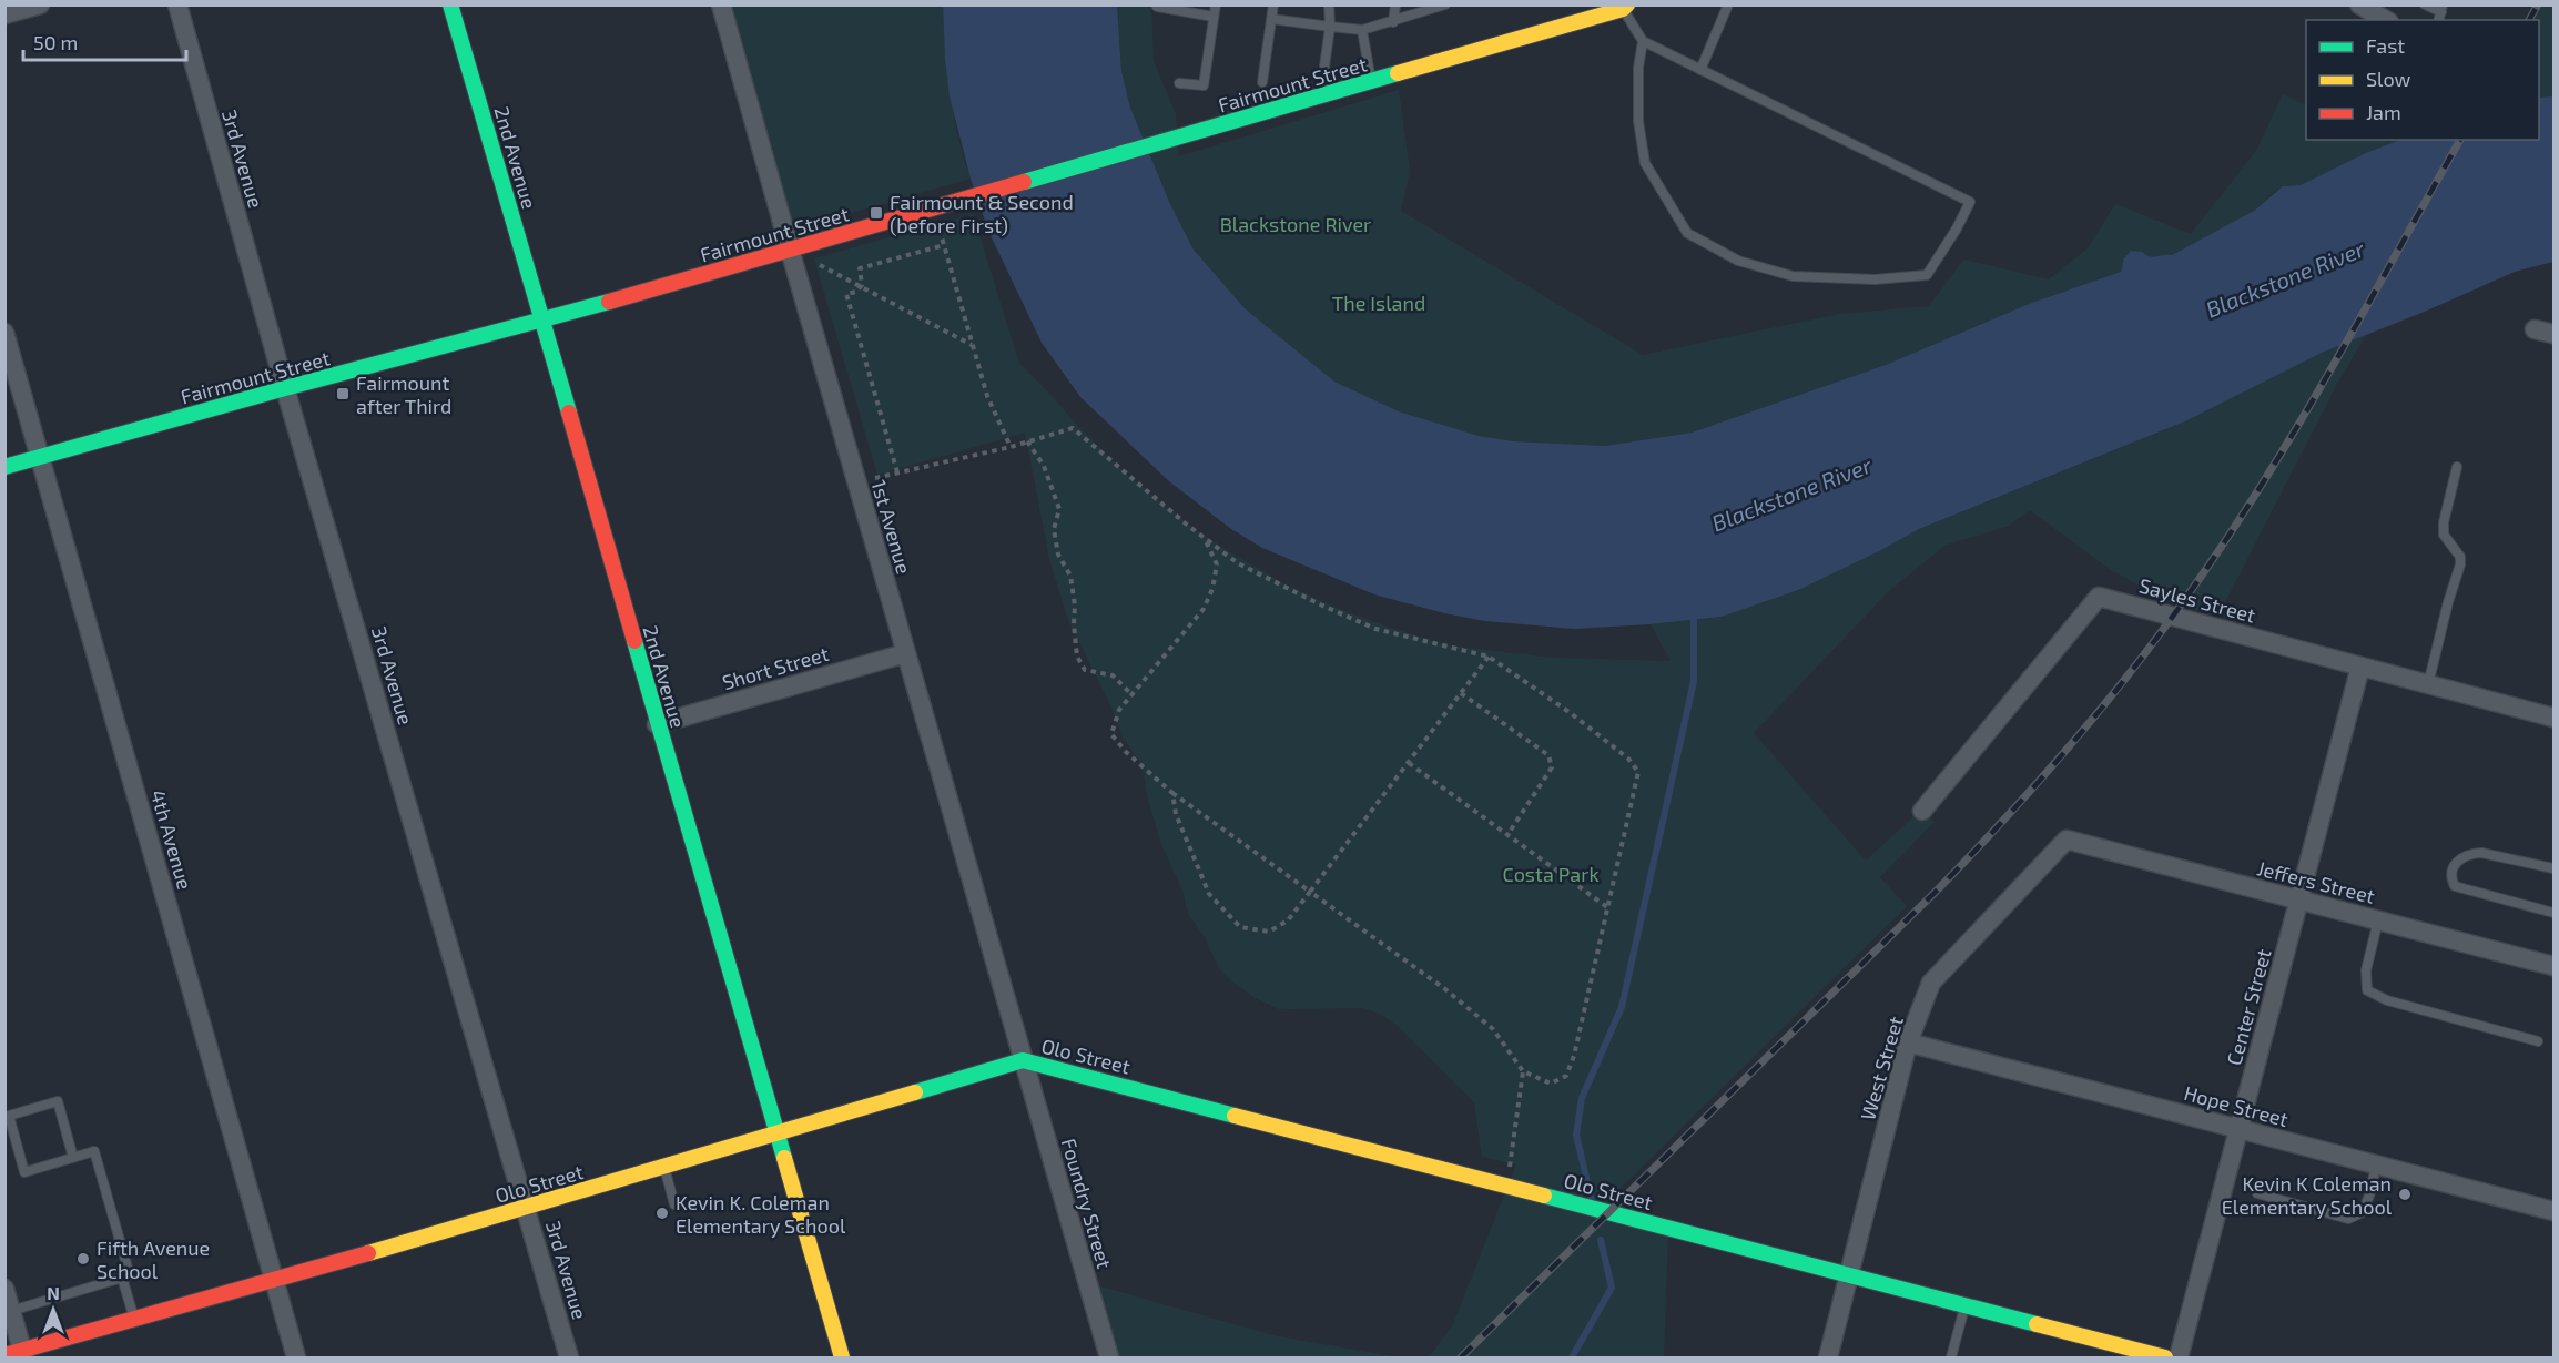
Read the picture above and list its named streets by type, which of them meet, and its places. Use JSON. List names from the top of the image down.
{
  "streets": {
    "street": [
      "Fairmount Street",
      "2nd Avenue",
      "3rd Avenue",
      "1st Avenue",
      "Sayles Street",
      "Short Street",
      "4th Avenue",
      "Jeffers Street",
      "Center Street",
      "Olo Street",
      "West Street",
      "Hope Street",
      "Foundry Street"
    ]
  },
  "crossings": [
    ["Fairmount Street", "2nd Avenue"],
    ["Fairmount Street", "3rd Avenue"],
    ["Fairmount Street", "1st Avenue"],
    ["Fairmount Street", "4th Avenue"],
    ["2nd Avenue", "Short Street"],
    ["2nd Avenue", "Olo Street"],
    ["3rd Avenue", "Olo Street"],
    ["1st Avenue", "Short Street"],
    ["1st Avenue", "Olo Street"],
    ["1st Avenue", "Foundry Street"],
    ["Sayles Street", "Center Street"],
    ["4th Avenue", "Olo Street"],
    ["Jeffers Street", "Center Street"],
    ["Jeffers Street", "West Street"],
    ["Center Street", "Hope Street"],
    ["Olo Street", "West Street"],
    ["Olo Street", "Foundry Street"],
    ["West Street", "Hope Street"]
  ],
  "water": ["Blackstone River"],
  "parks": ["Blackstone River", "The Island", "Costa Park"],
  "places": {
    "transit": ["Fairmount & Second (before First)", "Fairmount after Third"],
    "other": ["Kevin K Coleman Elementary School", "Kevin K. Coleman Elementary School", "Fifth Avenue School"]
  },
  "legend": ["Fast", "Slow", "Jam"],
  "scale_bar": "50 m",
  "north": "top"
}
